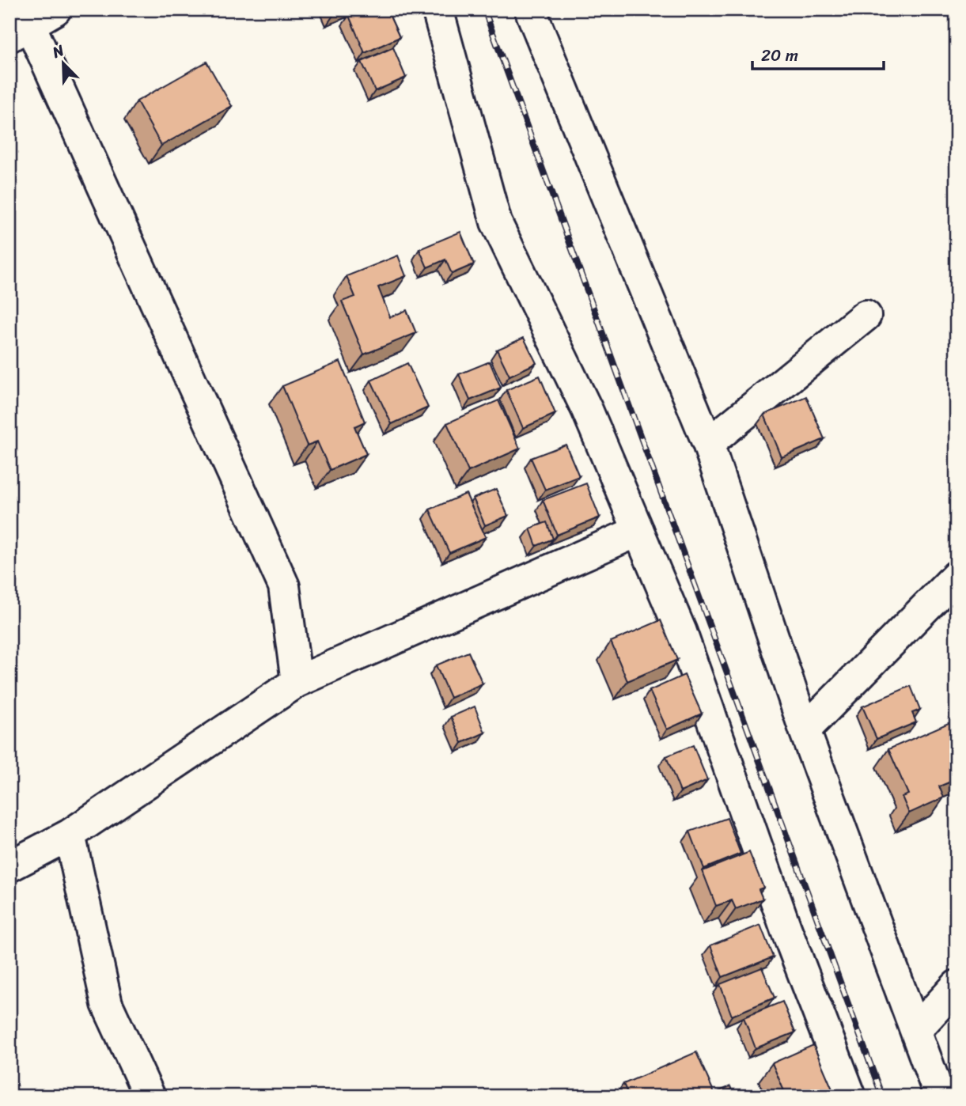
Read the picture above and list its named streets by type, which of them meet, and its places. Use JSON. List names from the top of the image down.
{
  "scale_bar": "20 m",
  "north": "top left"
}
